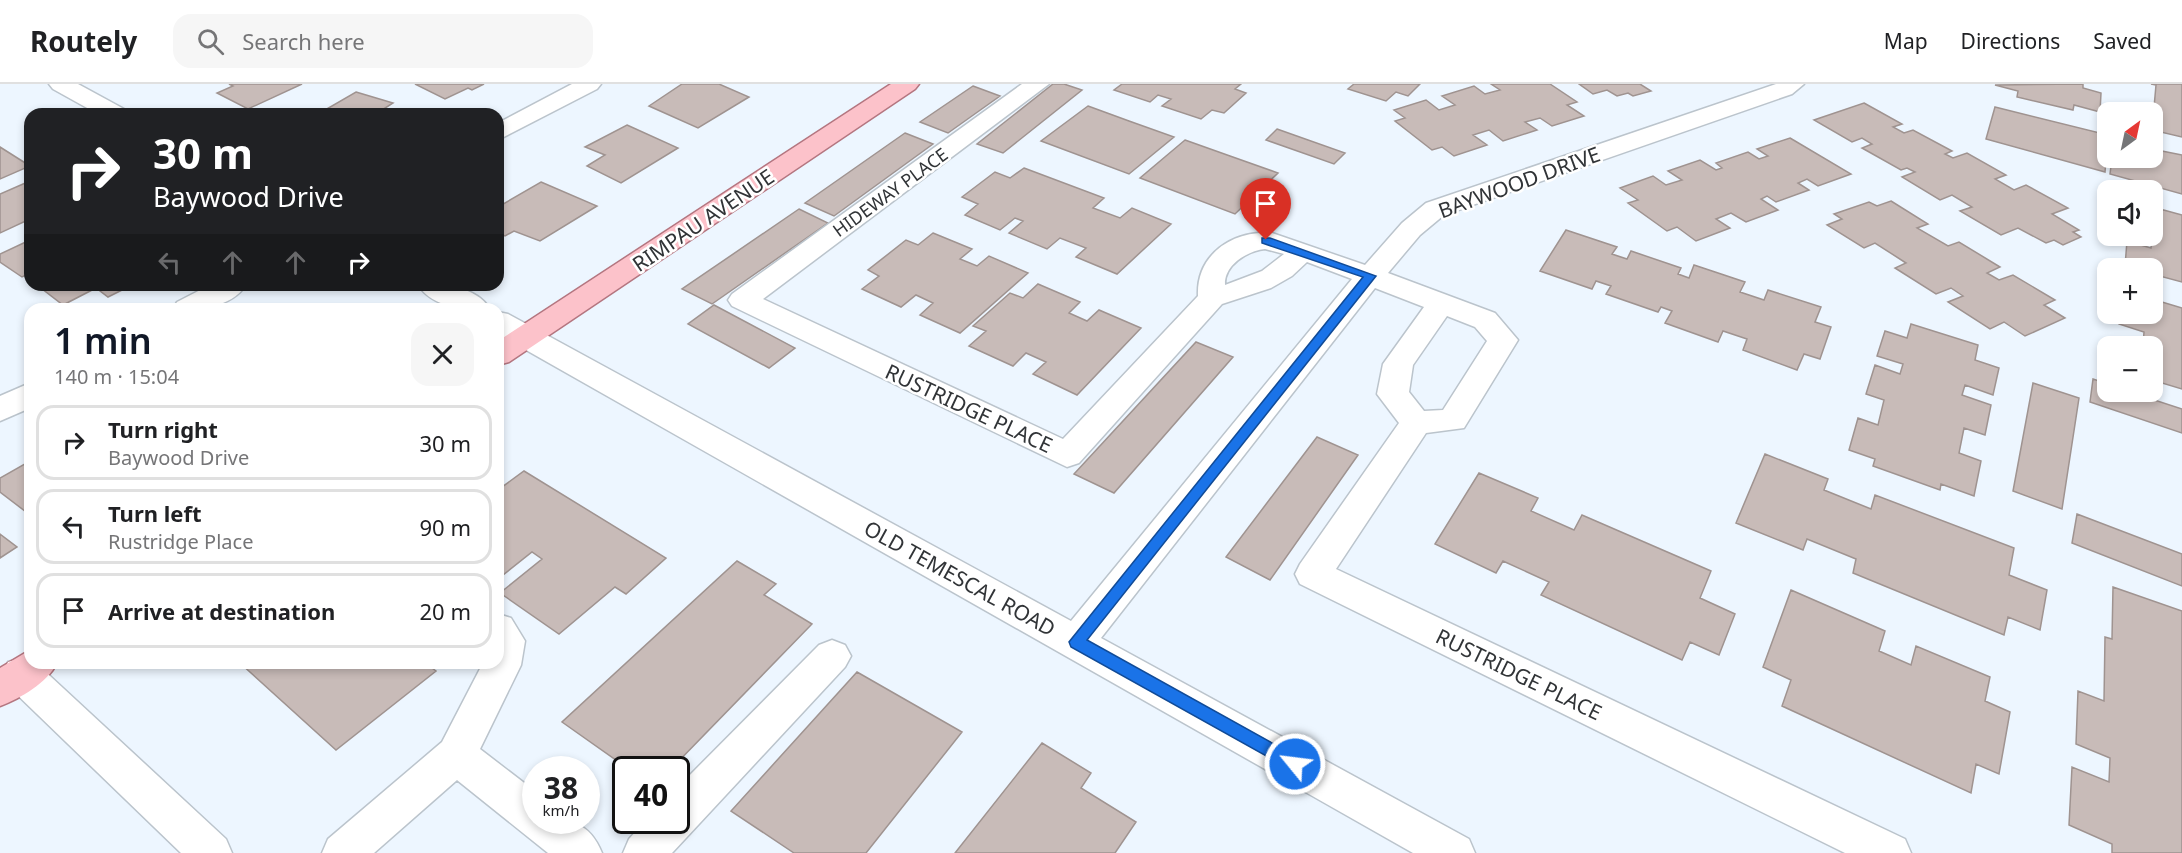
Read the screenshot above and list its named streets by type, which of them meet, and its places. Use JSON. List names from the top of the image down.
{
  "streets": {
    "main road": ["RIMPAU AVENUE"],
    "street": [
      "BAYWOOD DRIVE",
      "HIDEWAY PLACE",
      "RUSTRIDGE PLACE",
      "OLD TEMESCAL ROAD"
    ]
  },
  "crossings": [
    ["BAYWOOD DRIVE", "OLD TEMESCAL ROAD"],
    ["HIDEWAY PLACE", "RUSTRIDGE PLACE"],
    ["RIMPAU AVENUE", "OLD TEMESCAL ROAD"]
  ],
  "north": "top right",
  "page": {
    "header": "Routely",
    "search": "Search here",
    "nav": ["Map", "Directions", "Saved"],
    "map_buttons": ["+", "−"],
    "turn": ["30 m", "Baywood Drive"],
    "heading": ["1 min", "140 m · 15:04"],
    "list": [
      {
        "name": "Turn right",
        "note": "Baywood Drive",
        "value": "30 m"
      },
      {
        "name": "Turn left",
        "note": "Rustridge Place",
        "value": "90 m"
      },
      {
        "name": "Arrive at destination",
        "value": "20 m"
      }
    ],
    "speed": "38 km/h",
    "limit": "40"
  }
}
